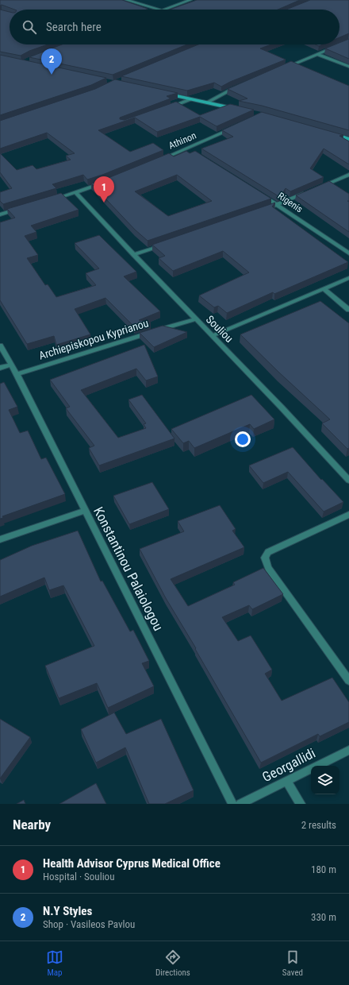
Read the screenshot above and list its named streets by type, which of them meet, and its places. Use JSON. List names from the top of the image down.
{
  "streets": {
    "street": [
      "Athinon",
      "Rigenis",
      "Souliou",
      "Archiepiskopou Kyprianou",
      "Konstantinou Palaiologou",
      "Georgallidi"
    ]
  },
  "crossings": [
    ["Souliou", "Archiepiskopou Kyprianou"],
    ["Archiepiskopou Kyprianou", "Konstantinou Palaiologou"]
  ],
  "page": {
    "search": "Search here",
    "pins": ["2", "1"],
    "heading": ["Nearby", "2 results"],
    "list": [
      {
        "mark": "1",
        "name": "Health Advisor Cyprus Medical Office",
        "note": "Hospital · Souliou",
        "value": "180 m"
      },
      {
        "mark": "2",
        "name": "N.Y Styles",
        "note": "Shop · Vasileos Pavlou",
        "value": "330 m"
      }
    ],
    "nav": ["Map", "Directions", "Saved"]
  }
}
